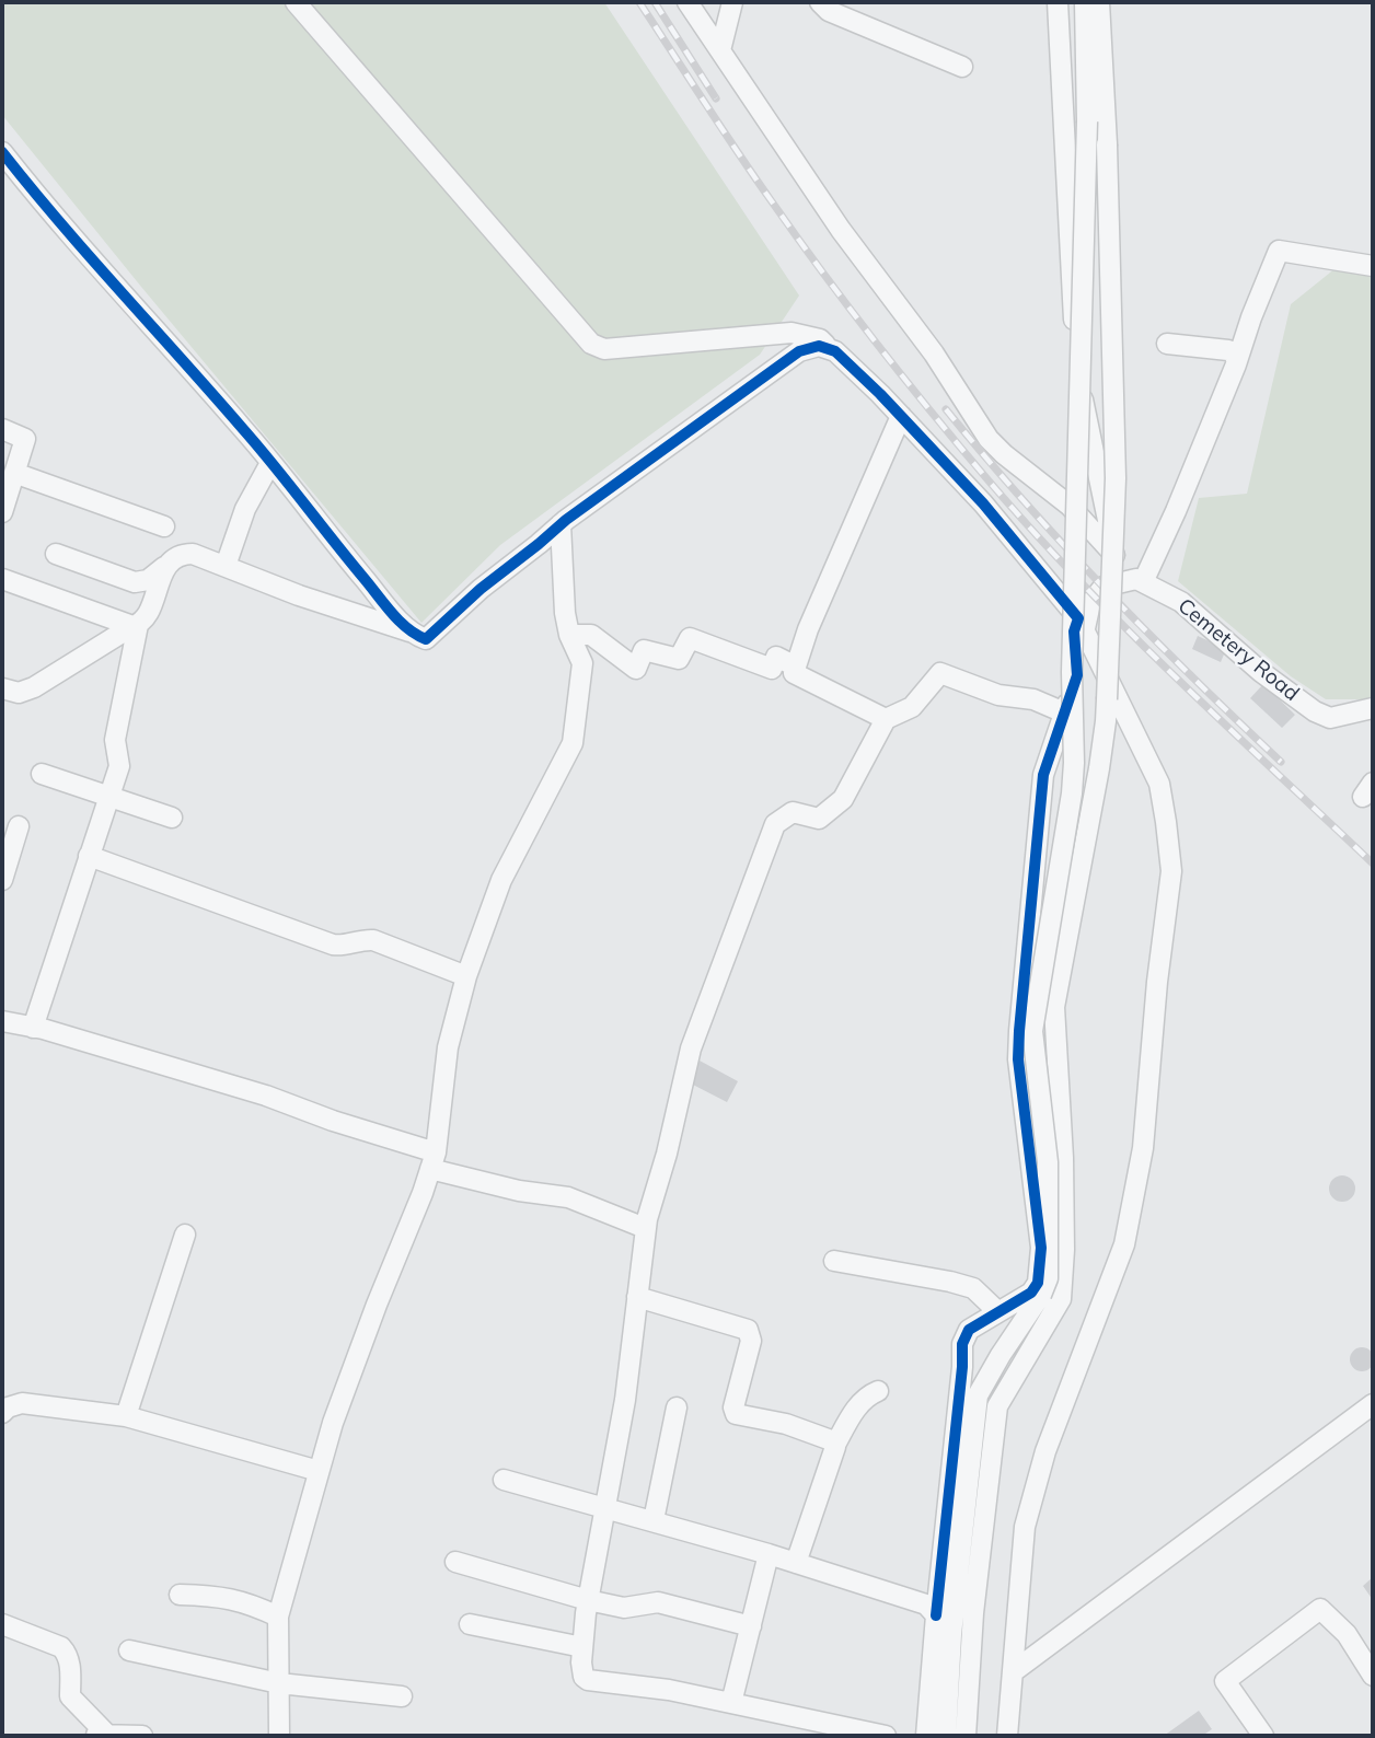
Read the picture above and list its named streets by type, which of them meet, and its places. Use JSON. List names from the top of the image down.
{
  "streets": {
    "street": ["Cemetery Road"]
  }
}
